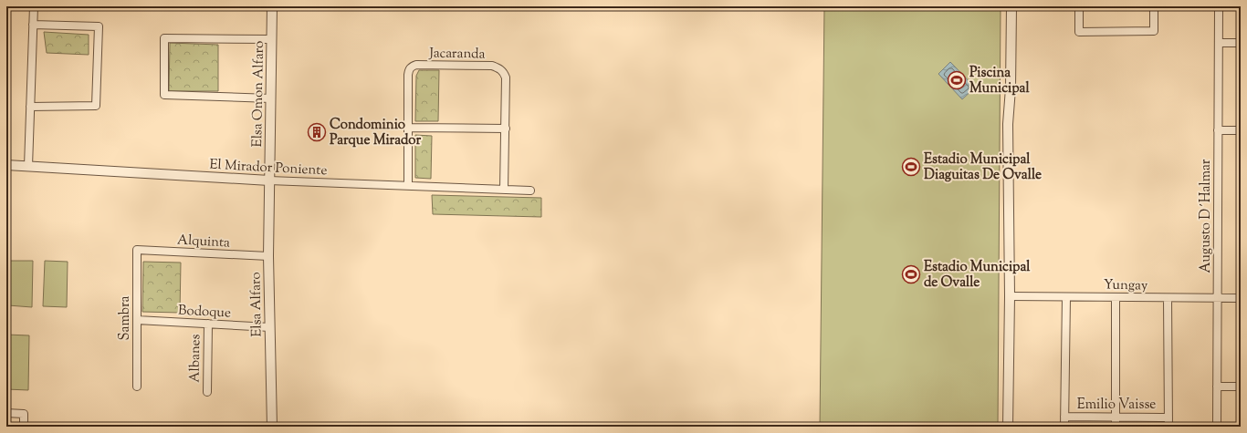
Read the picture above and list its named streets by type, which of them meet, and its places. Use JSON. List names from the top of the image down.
{
  "streets": {
    "street": [
      "Jacaranda",
      "Elsa Omon Alfaro",
      "El Mirador Poniente",
      "Augusto D´Halmar",
      "Alquinta",
      "Yungay",
      "Elsa Alfaro",
      "Bodoque",
      "Sambra",
      "Albanes",
      "Emilio Vaisse"
    ]
  },
  "crossings": [
    ["Jacaranda", "El Mirador Poniente"],
    ["Elsa Omon Alfaro", "El Mirador Poniente"],
    ["Elsa Omon Alfaro", "Elsa Alfaro"],
    ["El Mirador Poniente", "Elsa Alfaro"],
    ["Augusto D´Halmar", "Yungay"],
    ["Alquinta", "Elsa Alfaro"],
    ["Alquinta", "Sambra"],
    ["Elsa Alfaro", "Bodoque"],
    ["Bodoque", "Sambra"],
    ["Bodoque", "Albanes"]
  ],
  "places": {
    "sports": ["Piscina Municipal", "Estadio Municipal Diaguitas De Ovalle", "Estadio Municipal de Ovalle"],
    "building": ["Condominio Parque Mirador"]
  }
}
